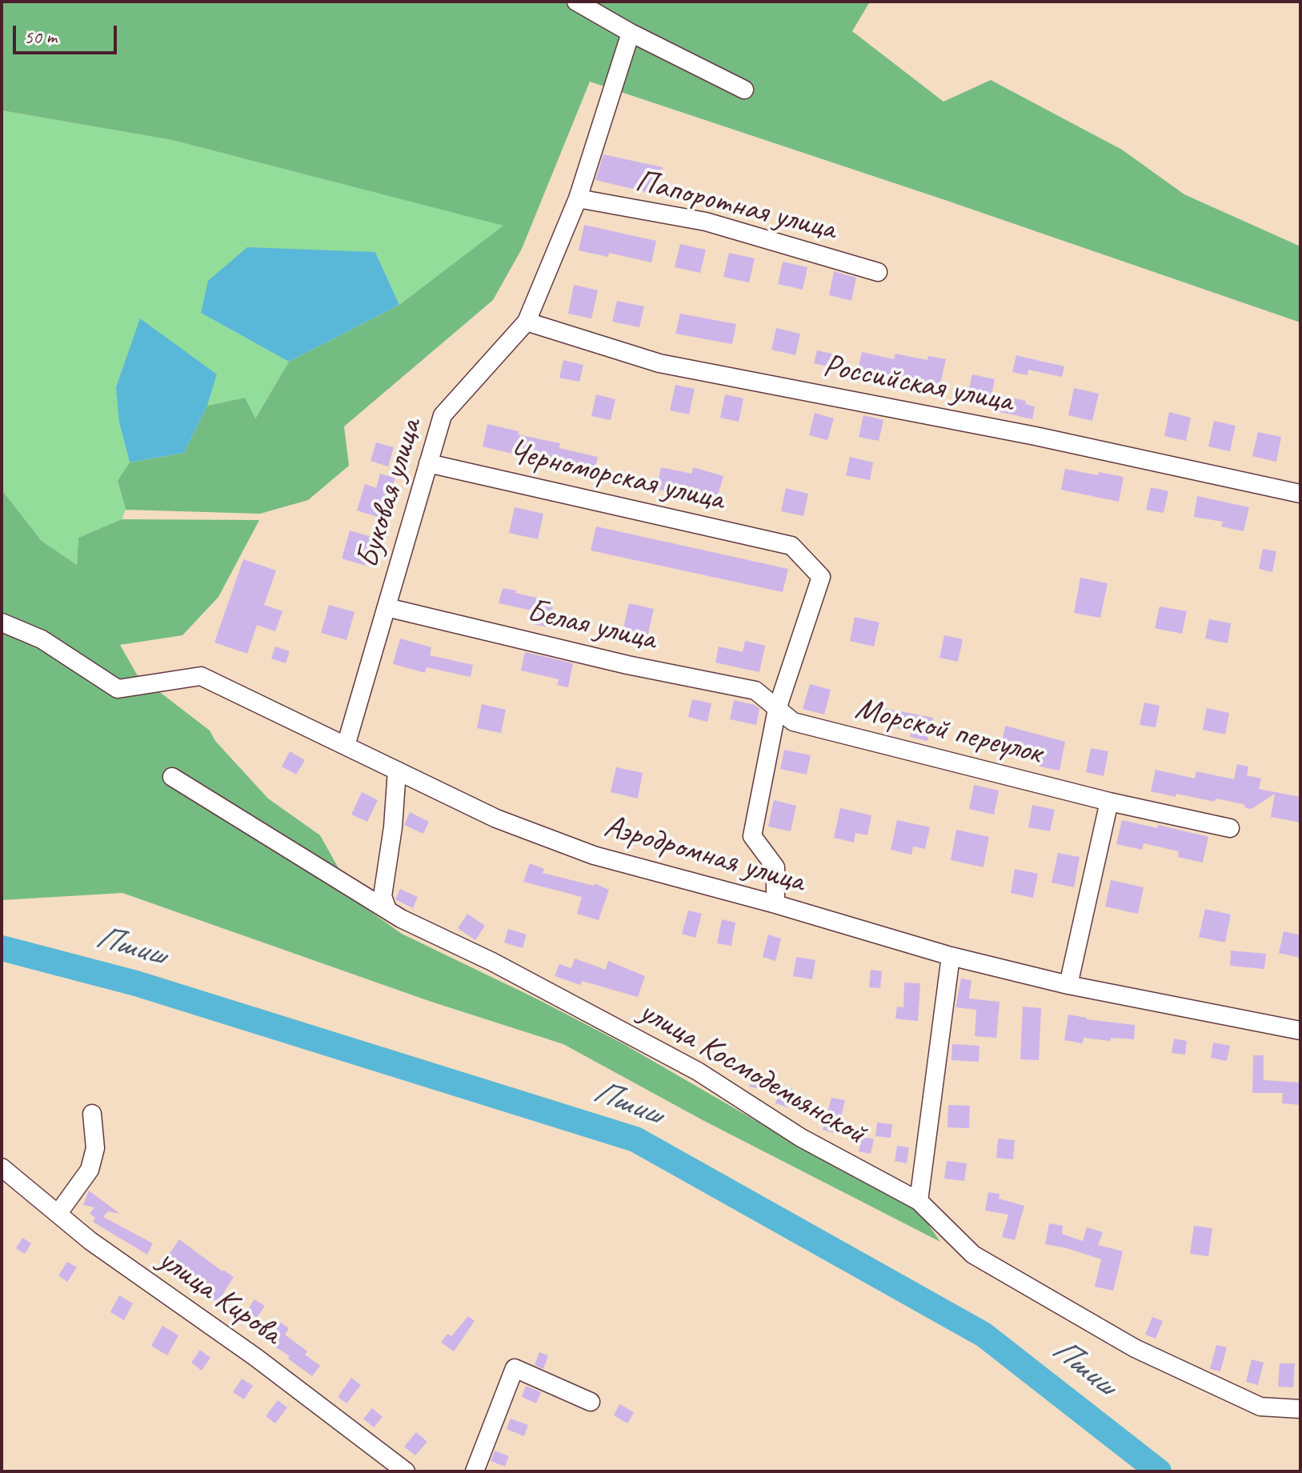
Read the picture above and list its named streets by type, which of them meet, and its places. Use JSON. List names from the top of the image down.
{
  "streets": {
    "street": [
      "Папоротная улица",
      "Российская улица",
      "Черноморская улица",
      "Буковая улица",
      "Белая улица",
      "Морской переулок",
      "Аэродромная улица",
      "улица Космодемьянской",
      "улица Кирова"
    ]
  },
  "crossings": [
    ["Папоротная улица", "Буковая улица"],
    ["Российская улица", "Буковая улица"],
    ["Черноморская улица", "Буковая улица"],
    ["Черноморская улица", "Белая улица"],
    ["Черноморская улица", "Морской переулок"],
    ["Буковая улица", "Белая улица"],
    ["Буковая улица", "Аэродромная улица"],
    ["Белая улица", "Морской переулок"]
  ],
  "water": ["Пшиш"],
  "scale_bar": "50 m"
}
